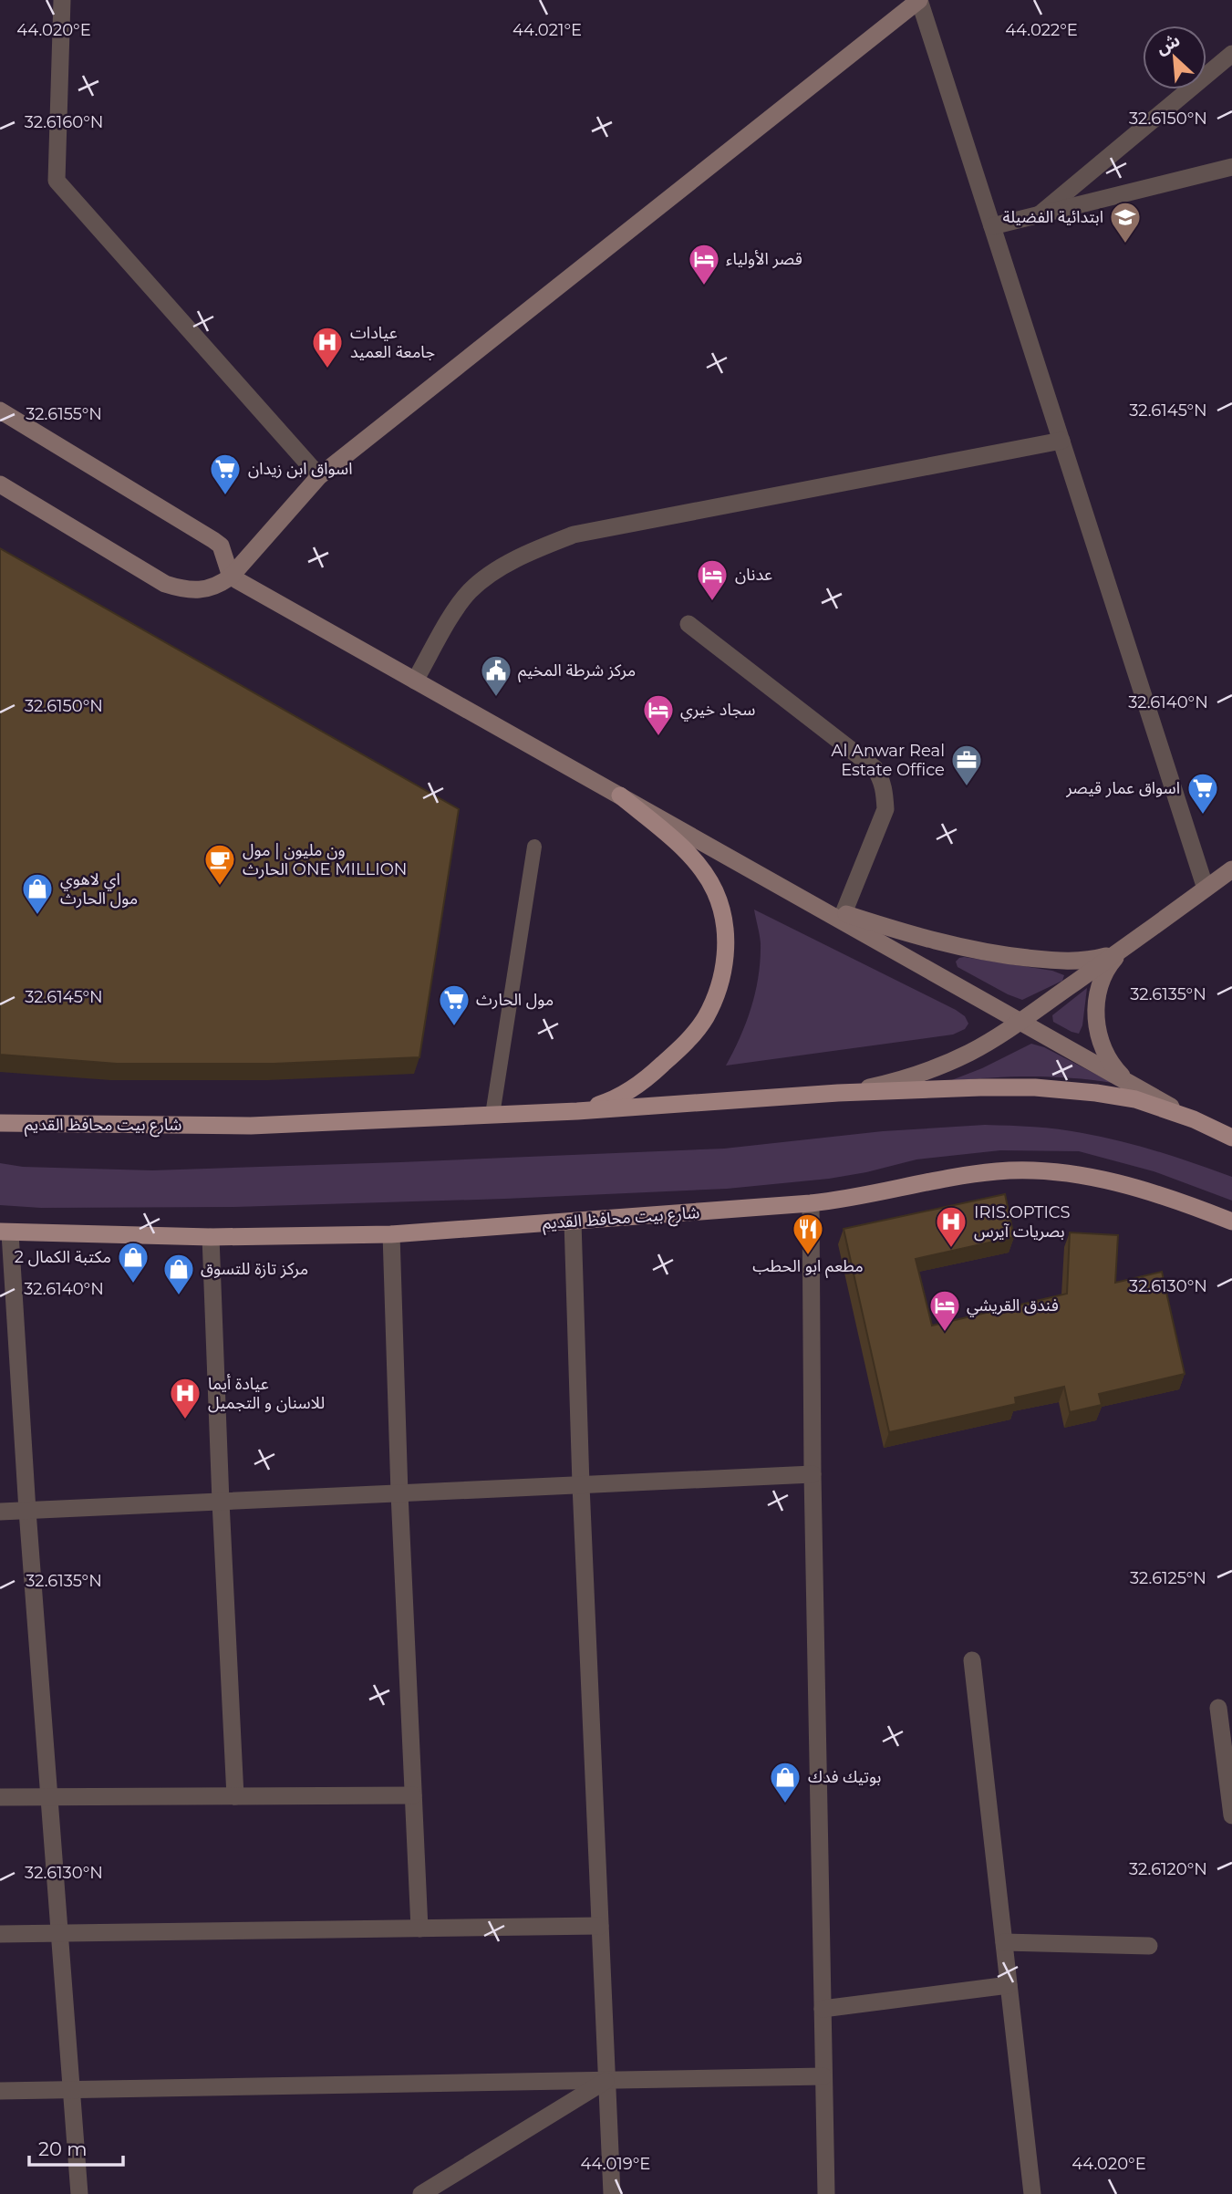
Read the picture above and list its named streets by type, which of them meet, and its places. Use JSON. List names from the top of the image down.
{
  "streets": {
    "main road": ["شارع بيت محافظ القديم"]
  },
  "places": {
    "school or university": ["ابتدائية الفضيلة"],
    "hotel": [
      "قصر الأولياء",
      "عدنان",
      "سجاد خيري",
      "فندق القريشي"
    ],
    "hospital": ["عيادات جامعة العميد", "IRIS.OPTICS بصريات آيرس", "عيادة أيما للاسنان و التجميل"],
    "supermarket": ["اسواق ابن زيدان", "اسواق عمار قيصر", "مول الحارث"],
    "public building": ["مركز شرطة المخيم"],
    "office": ["Al Anwar Real Estate Office"],
    "cafe": ["ون مليون | مول الحارث ONE MILLION"],
    "shop": [
      "اي لاهوي مول الحارث",
      "مكتبة الكمال 2",
      "مركز تازة للتسوق",
      "بوتيك فدك"
    ],
    "restaurant": ["مطعم ابو الحطب"]
  },
  "scale_bar": "20 m",
  "north": "top left",
  "coordinates": [
    "44.020°E",
    "44.021°E",
    "44.022°E",
    "32.6150°N",
    "32.6160°N",
    "32.6145°N",
    "32.6155°N",
    "32.6140°N",
    "32.6135°N",
    "32.6130°N",
    "32.6125°N",
    "32.6120°N",
    "44.019°E"
  ]
}
